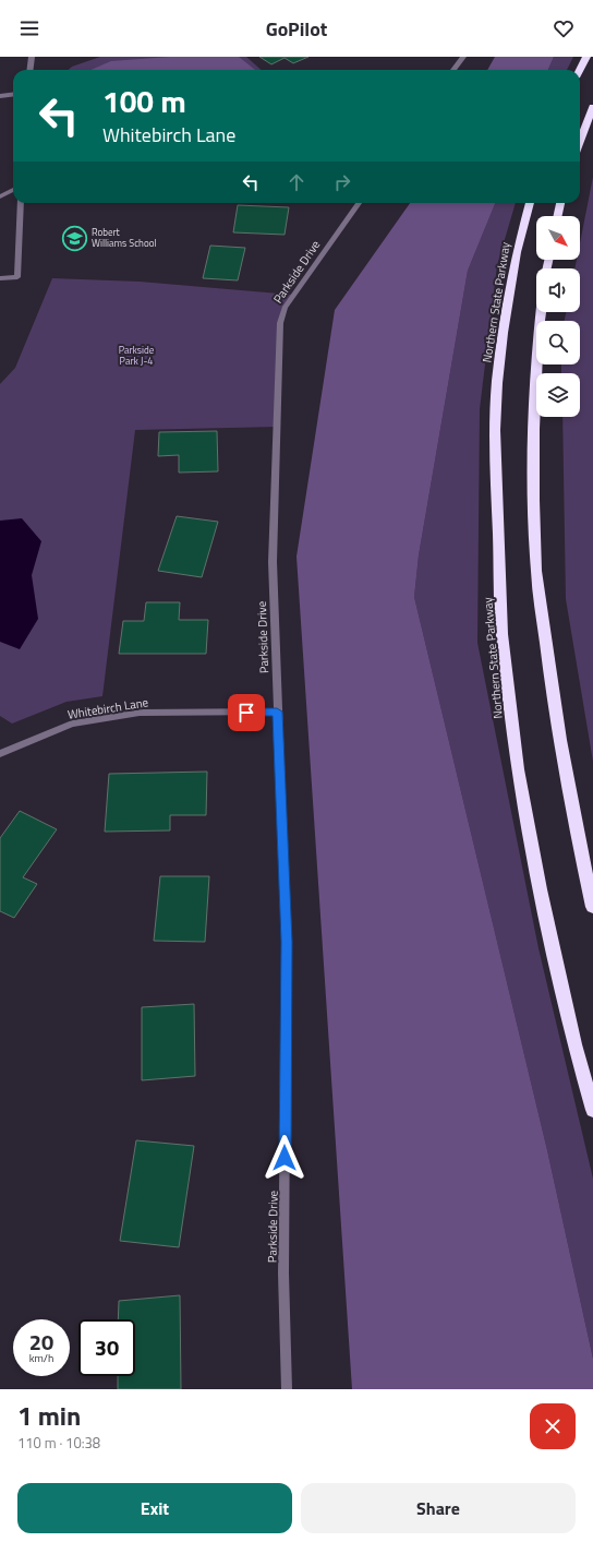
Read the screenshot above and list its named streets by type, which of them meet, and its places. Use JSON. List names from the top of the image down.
{
  "streets": {
    "highway": ["Northern State Parkway"],
    "street": ["Parkside Drive", "Whitebirch Lane"]
  },
  "crossings": [
    ["Parkside Drive", "Whitebirch Lane"]
  ],
  "parks": ["Parkside Park J-4"],
  "places": {
    "school or university": ["Robert Williams School"]
  },
  "north": "bottom right",
  "page": {
    "header": "GoPilot",
    "turn": ["100 m", "Whitebirch Lane"],
    "speed": "20 km/h",
    "limit": "30",
    "heading": ["1 min", "110 m · 10:38"],
    "buttons": ["Exit", "Share"]
  }
}
